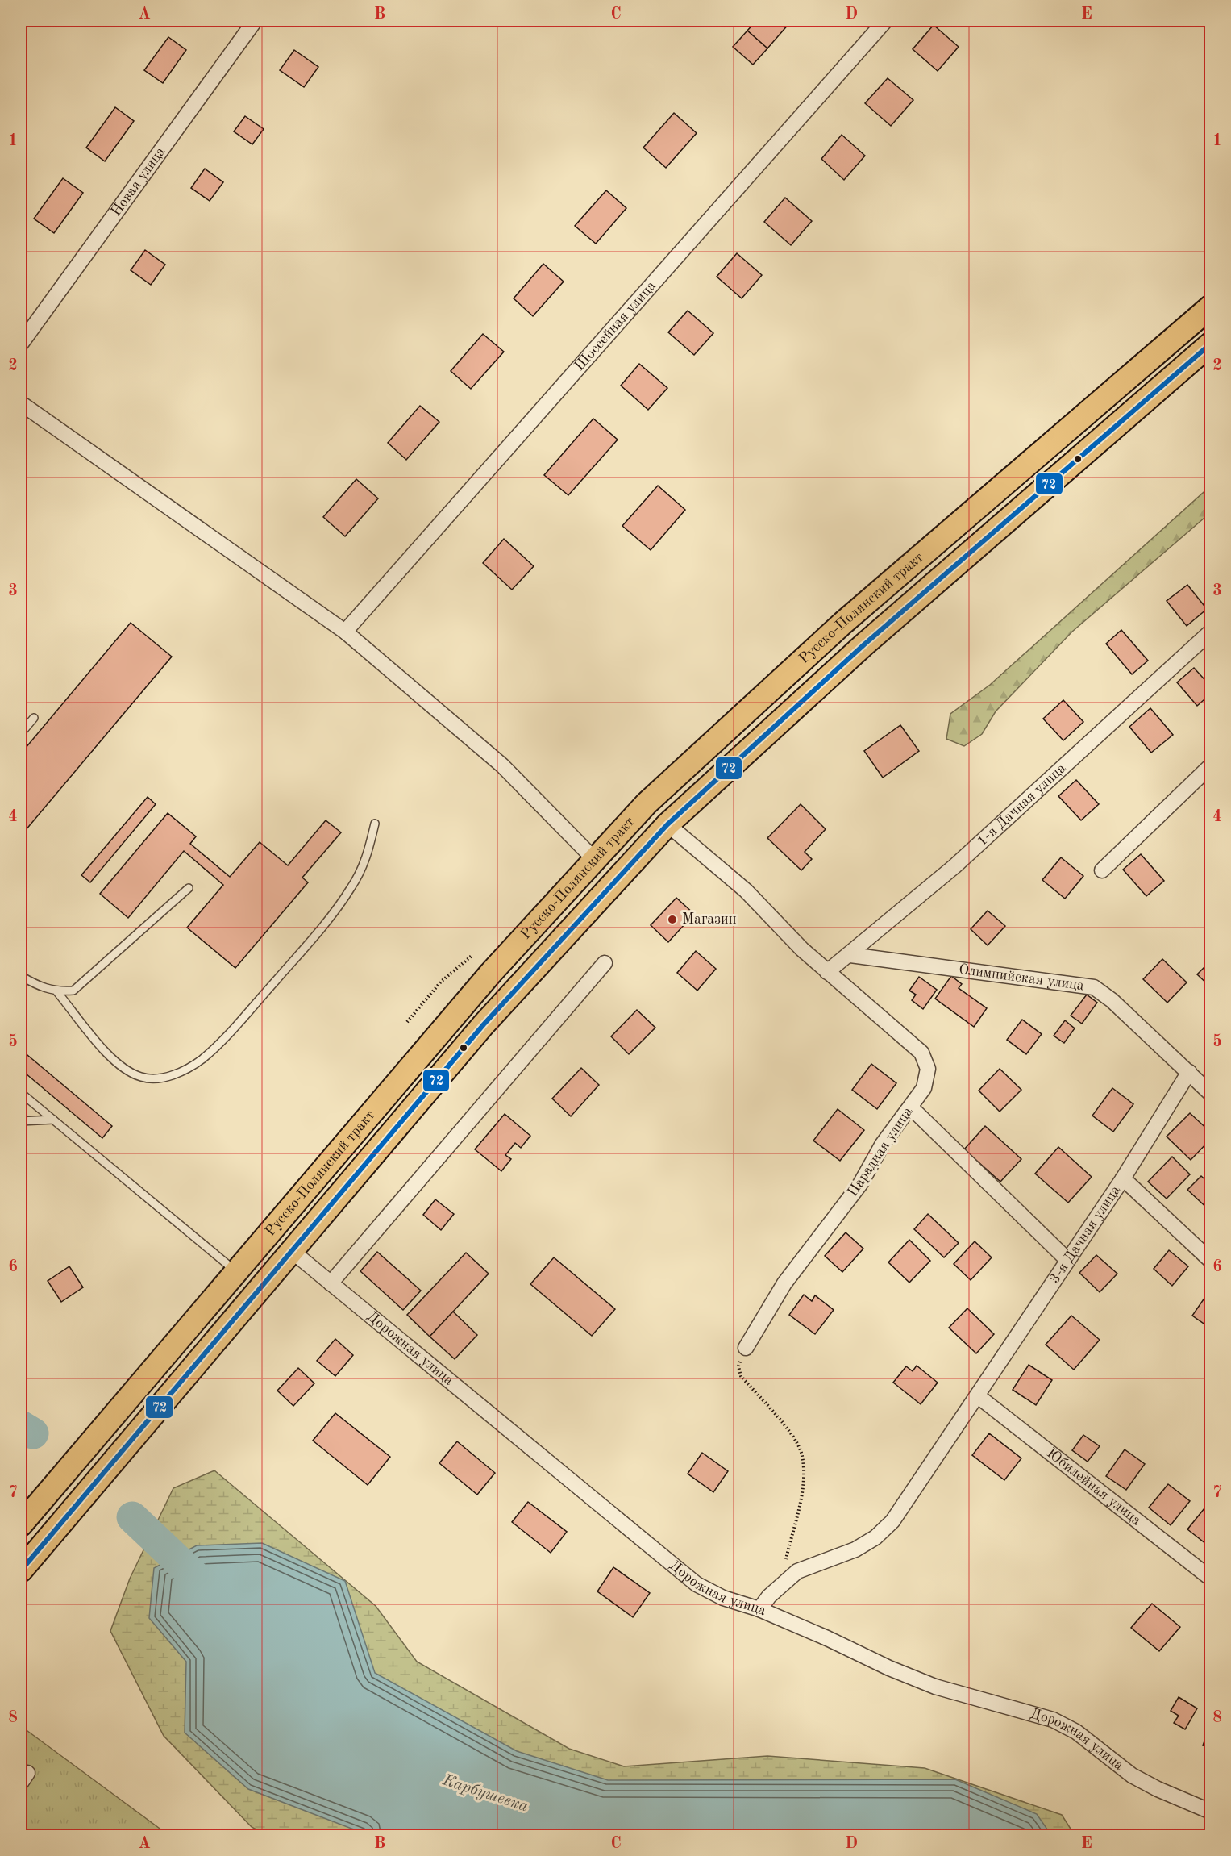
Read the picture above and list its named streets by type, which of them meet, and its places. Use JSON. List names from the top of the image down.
{
  "streets": {
    "main road": ["Русско-Полянский тракт"],
    "street": [
      "Новая улица",
      "Шоссейная улица",
      "1-я Дачная улица",
      "Олимпийская улица",
      "Парадная улица",
      "3-я Дачная улица",
      "Дорожная улица",
      "Юбилейная улица"
    ]
  },
  "crossings": [
    ["Русско-Полянский тракт", "Парадная улица"],
    ["Русско-Полянский тракт", "Дорожная улица"],
    ["1-я Дачная улица", "Олимпийская улица"],
    ["1-я Дачная улица", "Парадная улица"],
    ["Олимпийская улица", "3-я Дачная улица"],
    ["3-я Дачная улица", "Дорожная улица"],
    ["3-я Дачная улица", "Юбилейная улица"]
  ],
  "water": ["Карбушевка"],
  "places": ["Магазин"],
  "lines": ["transit line 72"],
  "grid": {
    "columns": [
      "A",
      "B",
      "C",
      "D",
      "E"
    ],
    "rows": [
      "1",
      "2",
      "3",
      "4",
      "5",
      "6",
      "7",
      "8"
    ]
  }
}
